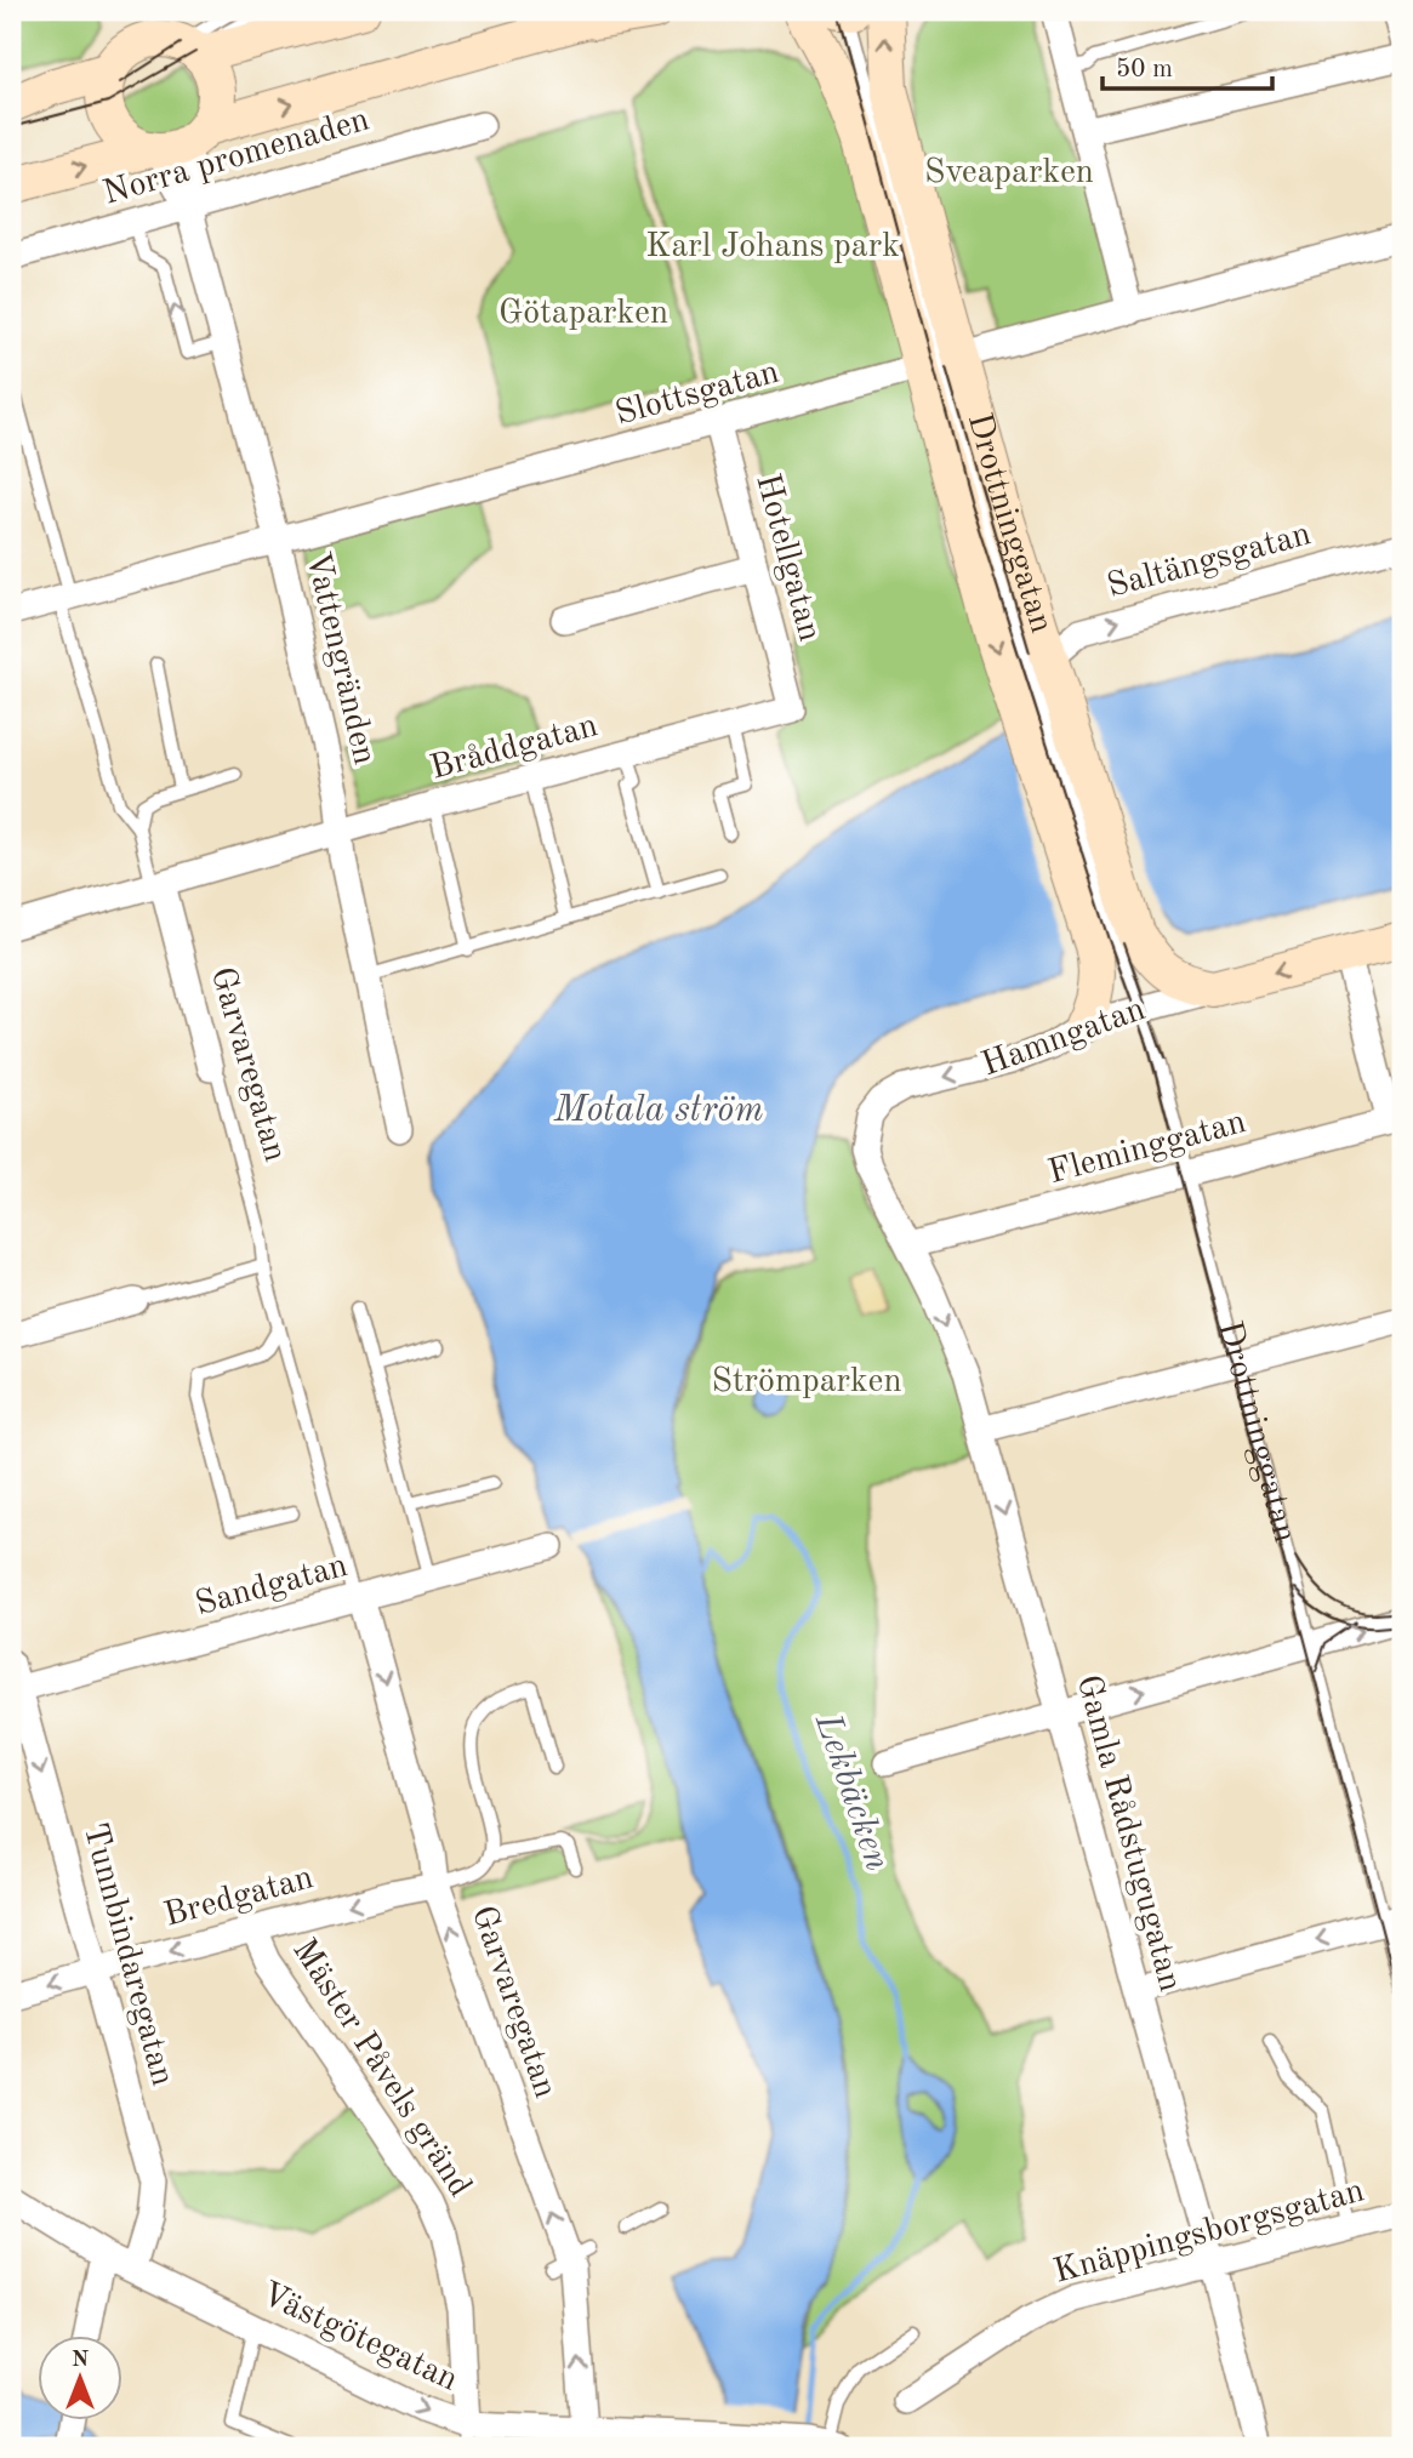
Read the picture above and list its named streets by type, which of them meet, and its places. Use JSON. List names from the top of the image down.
{
  "streets": {
    "main road": ["Norra promenaden", "Drottninggatan", "Hamngatan"],
    "street": [
      "Slottsgatan",
      "Hotellgatan",
      "Saltängsgatan",
      "Vattengränden",
      "Bråddgatan",
      "Garvaregatan",
      "Fleminggatan",
      "Sandgatan",
      "Gamla Rådstugugatan",
      "Bredgatan",
      "Tunnbindaregatan",
      "Mäster Påvels gränd",
      "Knäppingsborgsgatan",
      "Västgötegatan"
    ]
  },
  "crossings": [
    ["Norra promenaden", "Vattengränden"],
    ["Slottsgatan", "Drottninggatan"],
    ["Slottsgatan", "Hotellgatan"],
    ["Slottsgatan", "Vattengränden"],
    ["Drottninggatan", "Saltängsgatan"],
    ["Drottninggatan", "Hamngatan"],
    ["Drottninggatan", "Fleminggatan"],
    ["Hotellgatan", "Bråddgatan"],
    ["Vattengränden", "Bråddgatan"],
    ["Bråddgatan", "Garvaregatan"],
    ["Hamngatan", "Fleminggatan"],
    ["Hamngatan", "Gamla Rådstugugatan"],
    ["Garvaregatan", "Sandgatan"],
    ["Garvaregatan", "Bredgatan"],
    ["Garvaregatan", "Västgötegatan"],
    ["Fleminggatan", "Gamla Rådstugugatan"],
    ["Sandgatan", "Tunnbindaregatan"],
    ["Gamla Rådstugugatan", "Knäppingsborgsgatan"],
    ["Bredgatan", "Tunnbindaregatan"],
    ["Bredgatan", "Mäster Påvels gränd"],
    ["Tunnbindaregatan", "Västgötegatan"],
    ["Mäster Påvels gränd", "Västgötegatan"]
  ],
  "one_way": [
    "Saltängsgatan",
    "Gamla Rådstugugatan",
    "Bredgatan",
    "Tunnbindaregatan"
  ],
  "water": ["Motala ström", "Lekbäcken"],
  "parks": [
    "Sveaparken",
    "Karl Johans park",
    "Götaparken",
    "Strömparken"
  ],
  "scale_bar": "50 m",
  "north": "top"
}
